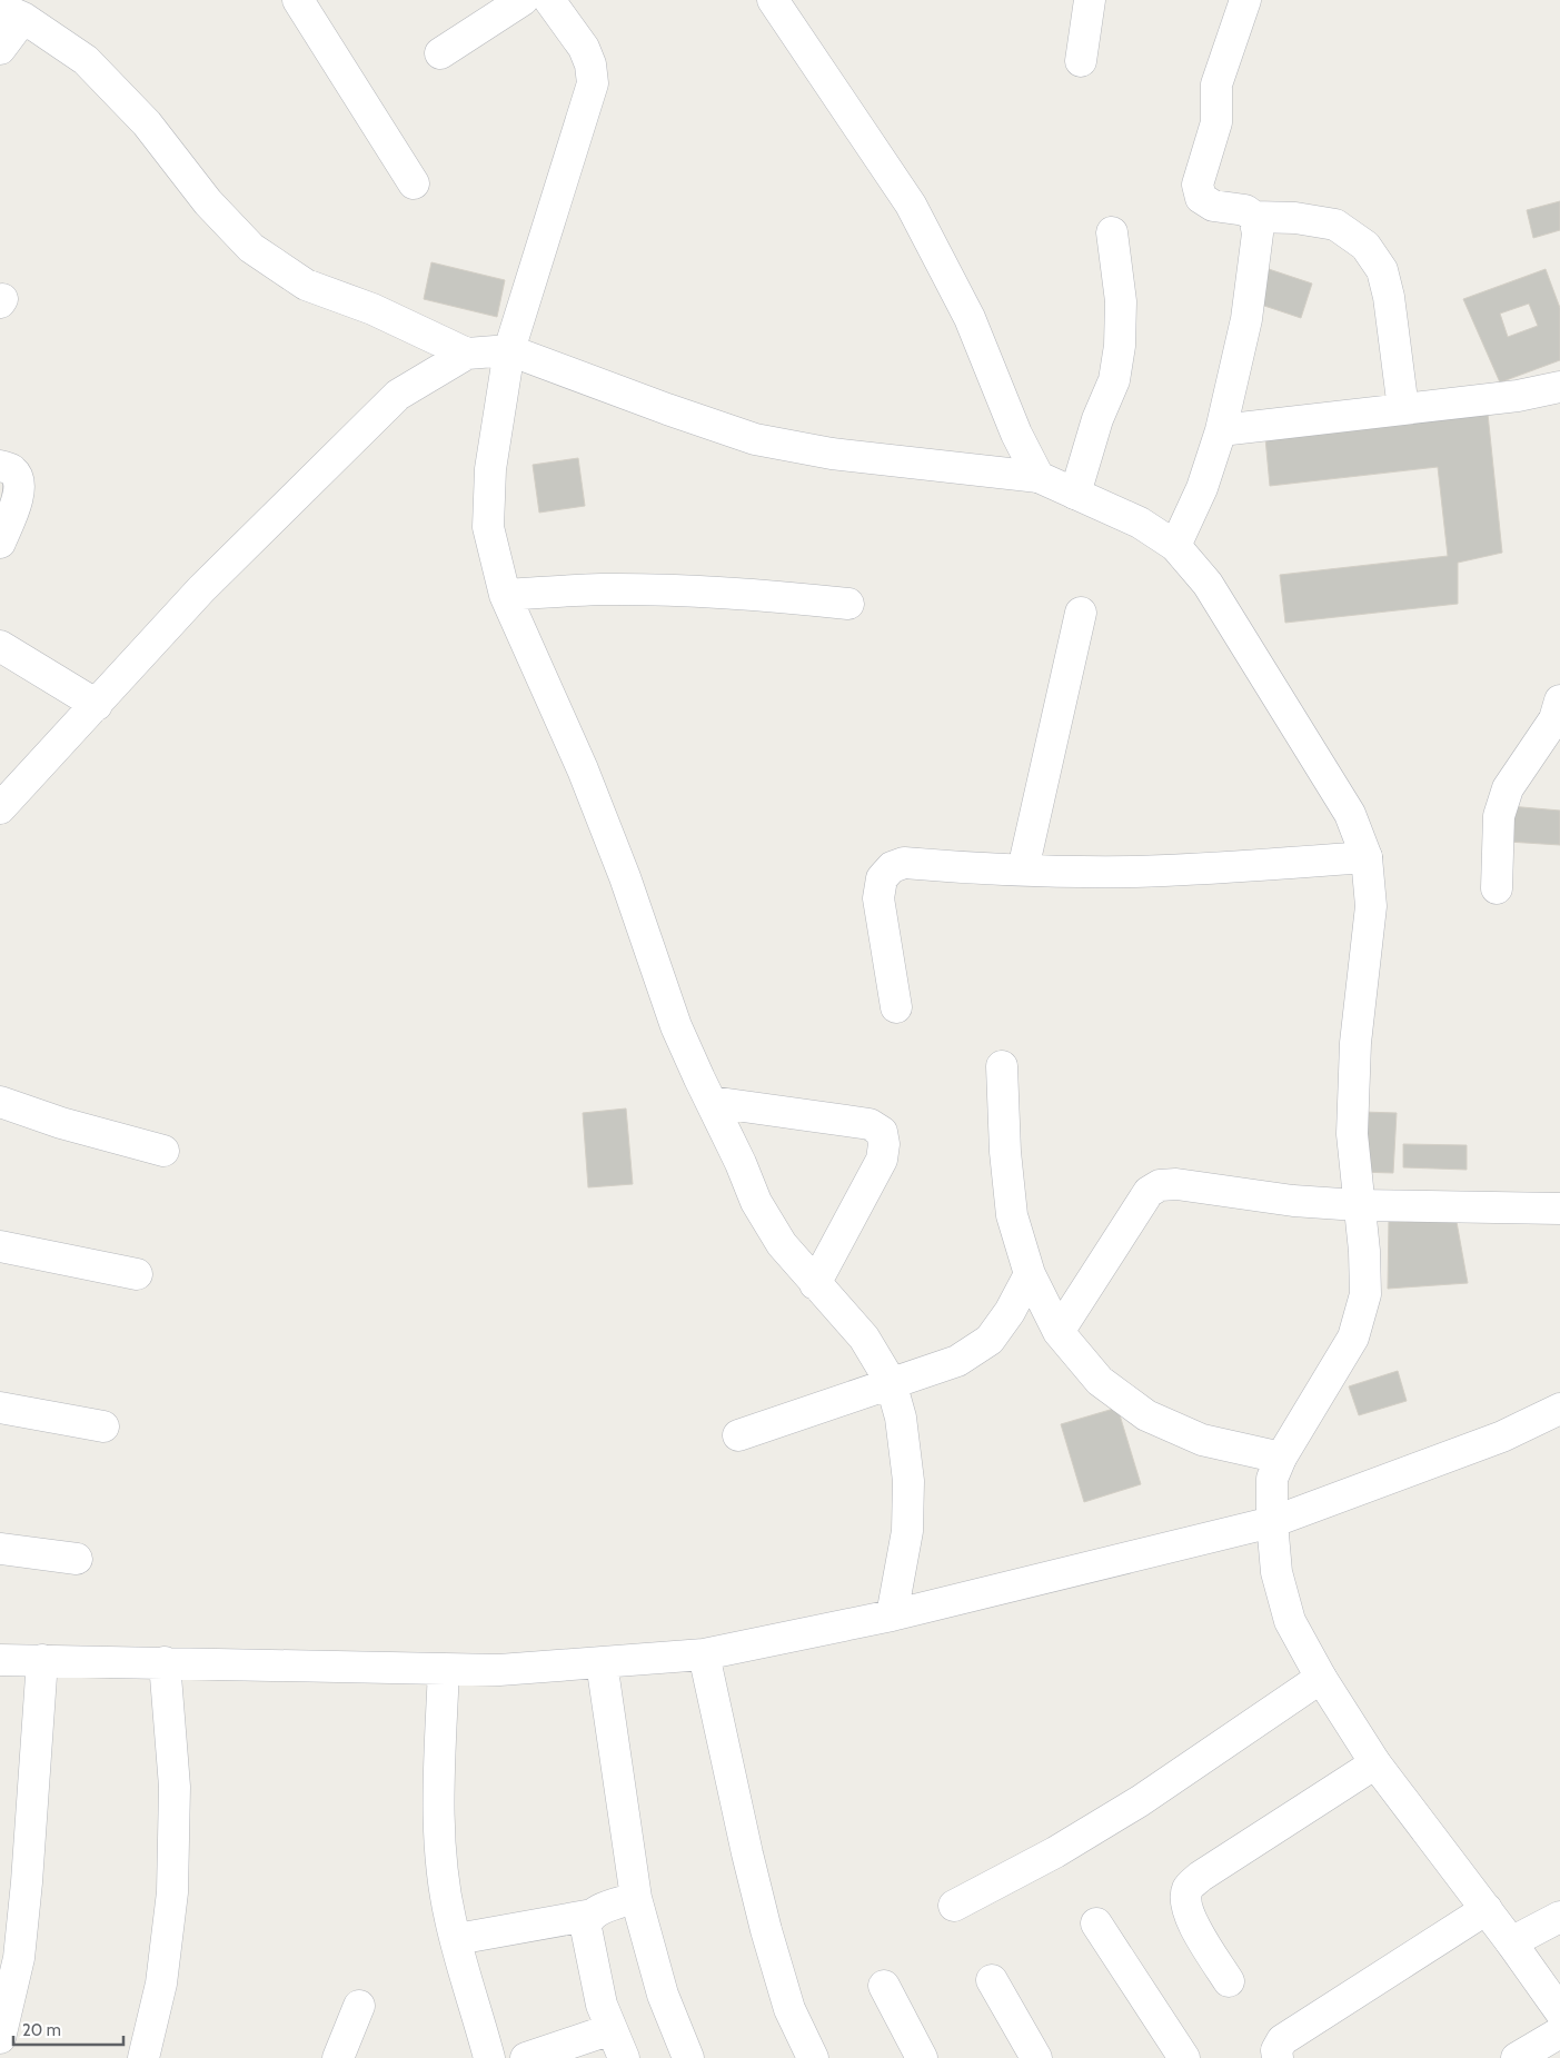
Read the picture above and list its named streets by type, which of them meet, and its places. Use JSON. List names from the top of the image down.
{
  "scale_bar": "20 m"
}
